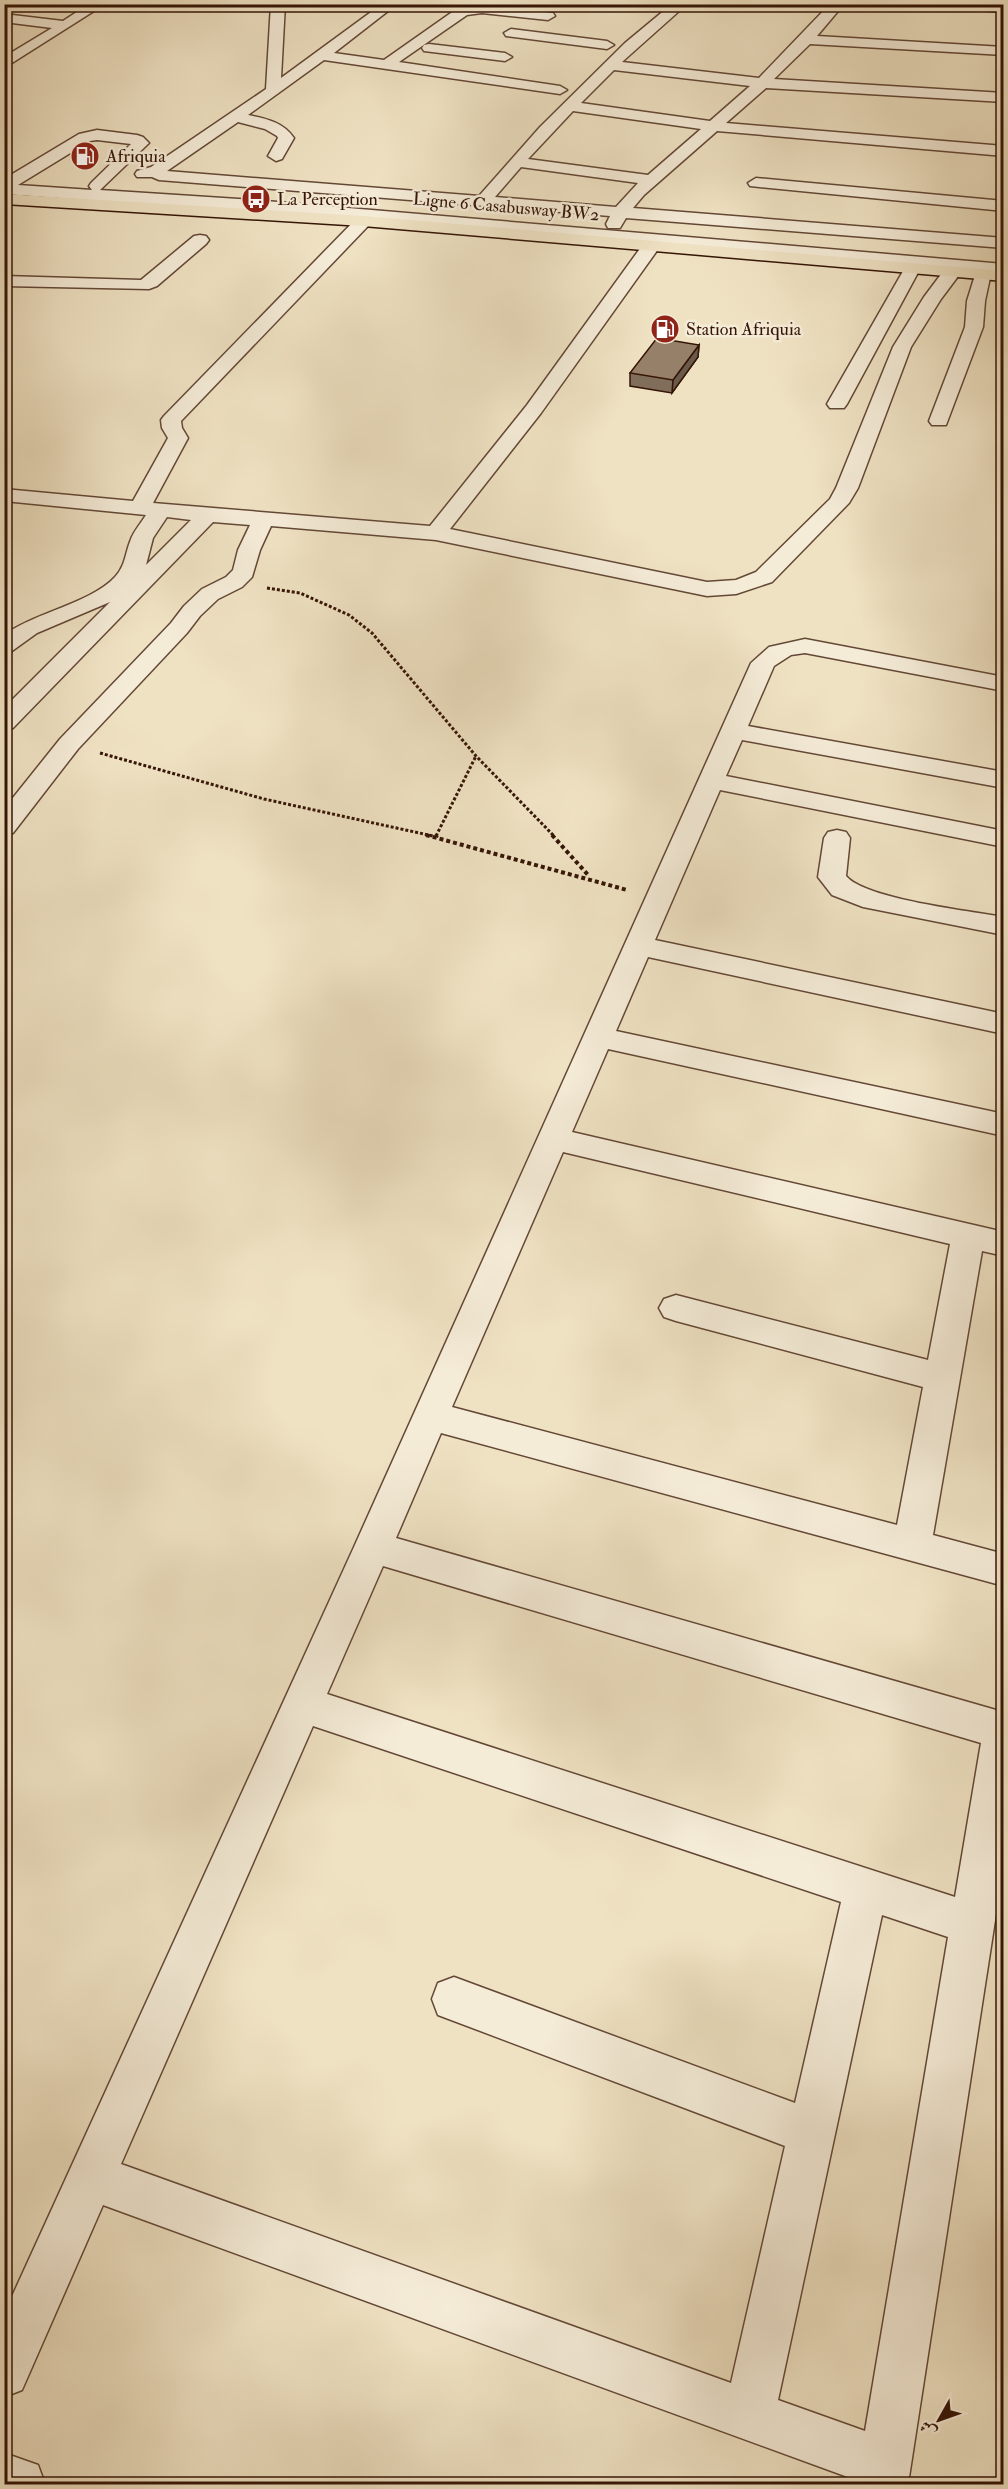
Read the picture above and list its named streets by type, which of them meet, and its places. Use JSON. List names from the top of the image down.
{
  "streets": {
    "street": ["Ligne 6 Casabusway BW2"]
  },
  "places": {
    "fuel station": ["Afriquia", "Station Afriquia"],
    "bus stop": ["La Perception"]
  },
  "north": "bottom left"
}
